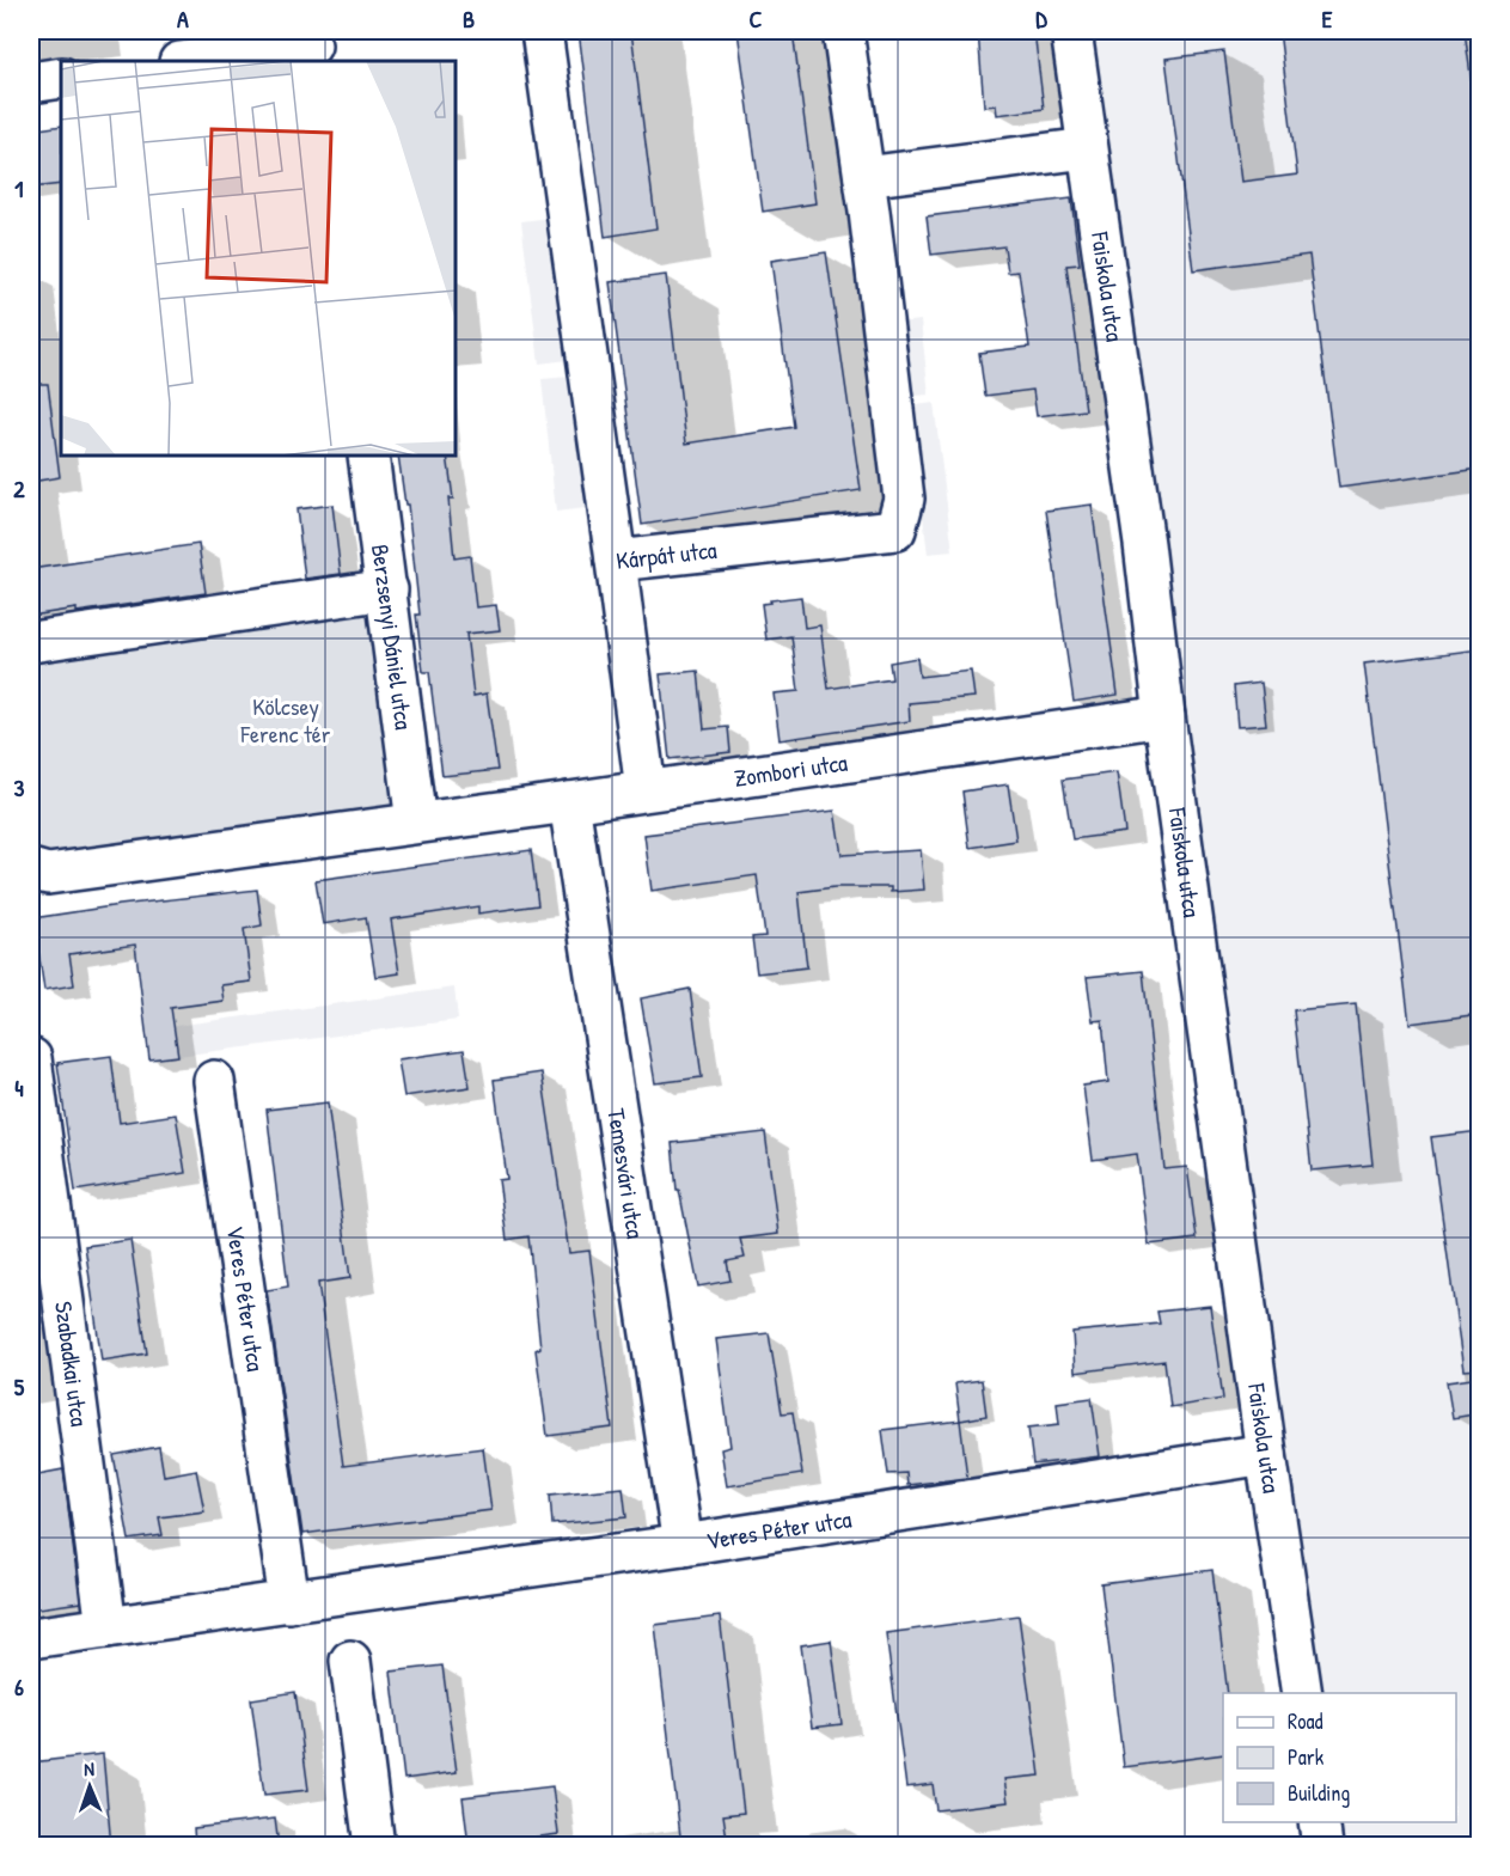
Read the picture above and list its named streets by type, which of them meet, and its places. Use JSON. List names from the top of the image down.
{
  "streets": {
    "street": [
      "Faiskola utca",
      "Kárpát utca",
      "Berzsenyi Dániel utca",
      "Zombori utca",
      "Temesvári utca",
      "Veres Péter utca",
      "Szabadkai utca"
    ]
  },
  "crossings": [
    ["Faiskola utca", "Zombori utca"],
    ["Faiskola utca", "Veres Péter utca"],
    ["Berzsenyi Dániel utca", "Zombori utca"],
    ["Zombori utca", "Temesvári utca"],
    ["Temesvári utca", "Veres Péter utca"],
    ["Veres Péter utca", "Szabadkai utca"]
  ],
  "parks": ["Kölcsey Ferenc tér"],
  "legend": ["Road", "Park", "Building"],
  "north": "top",
  "grid": {
    "columns": [
      "A",
      "B",
      "C",
      "D",
      "E"
    ],
    "rows": [
      "1",
      "2",
      "3",
      "4",
      "5",
      "6"
    ]
  }
}
